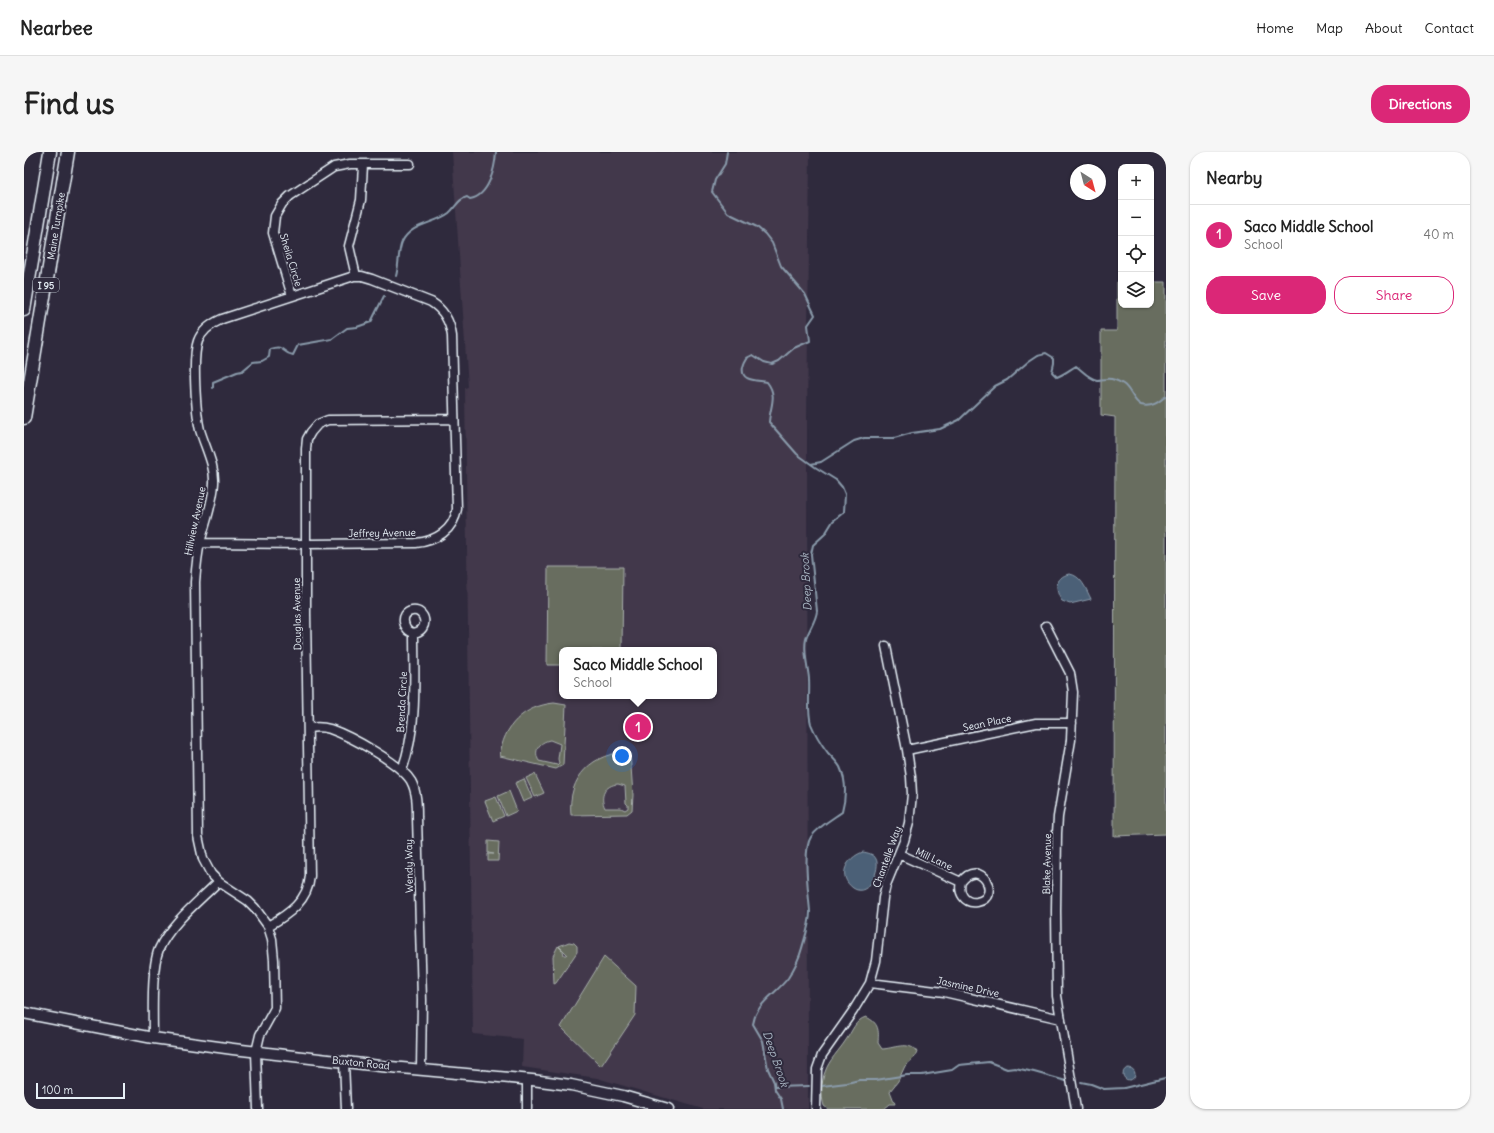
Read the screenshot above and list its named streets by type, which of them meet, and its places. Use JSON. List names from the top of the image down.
{
  "streets": {
    "highway": ["Maine Turnpike", "I 95"],
    "main road": ["Buxton Road"],
    "street": [
      "Sheila Circle",
      "Hillview Avenue",
      "Jeffrey Avenue",
      "Douglas Avenue",
      "Brenda Circle",
      "Sean Place",
      "Chantelle Way",
      "Mill Lane",
      "Blake Avenue",
      "Wendy Way",
      "Jasmine Drive"
    ]
  },
  "crossings": [
    ["Sheila Circle", "Hillview Avenue"],
    ["Hillview Avenue", "Jeffrey Avenue"],
    ["Hillview Avenue", "Douglas Avenue"],
    ["Hillview Avenue", "Buxton Road"],
    ["Jeffrey Avenue", "Douglas Avenue"],
    ["Douglas Avenue", "Wendy Way"],
    ["Brenda Circle", "Wendy Way"],
    ["Sean Place", "Chantelle Way"],
    ["Sean Place", "Blake Avenue"],
    ["Chantelle Way", "Mill Lane"],
    ["Chantelle Way", "Jasmine Drive"],
    ["Blake Avenue", "Jasmine Drive"],
    ["Wendy Way", "Buxton Road"]
  ],
  "water": ["Deep Brook"],
  "scale_bar": "100 m",
  "north": "bottom right",
  "page": {
    "header": "Nearbee",
    "nav": [
      "Home",
      "Map",
      "About",
      "Contact"
    ],
    "buttons": [
      "Directions",
      ["Save", "Share"]
    ],
    "title": "Find us",
    "heading": "Nearby",
    "map_buttons": ["+", "−"],
    "list": [
      {
        "mark": "1",
        "name": "Saco Middle School",
        "note": "School",
        "value": "40 m"
      }
    ],
    "popup": ["Saco Middle School", "School"],
    "pins": "1",
    "scale": "100 m"
  }
}
